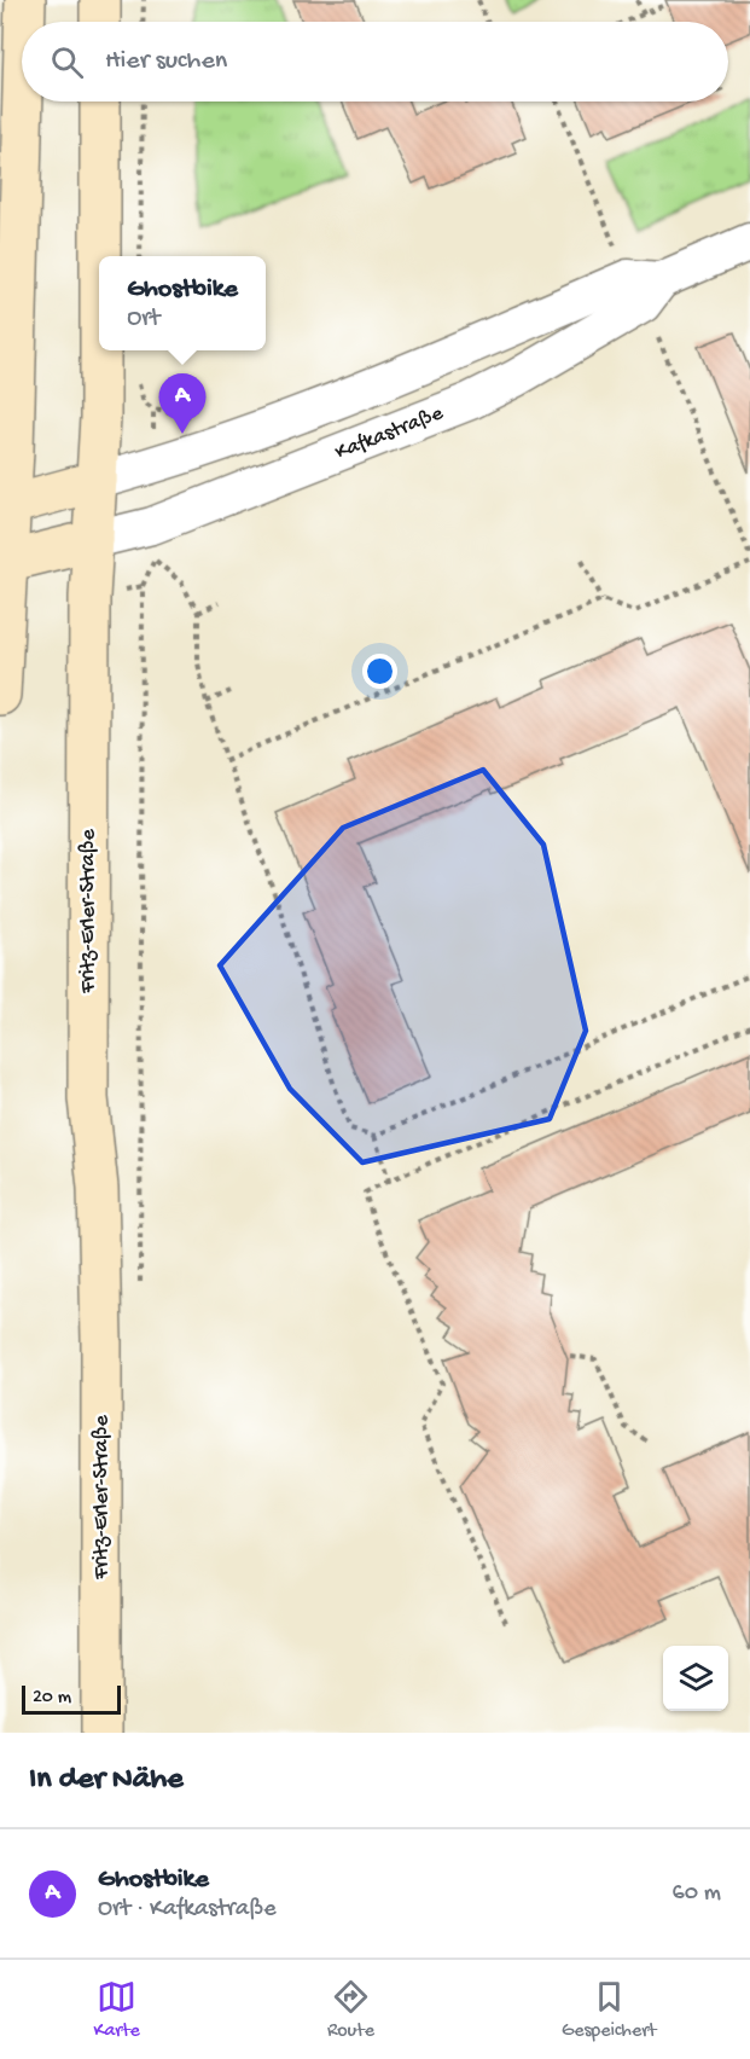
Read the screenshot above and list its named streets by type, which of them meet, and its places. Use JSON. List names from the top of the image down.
{
  "streets": {
    "main road": ["Fritz-Erler-Straße"],
    "street": ["Kafkastraße"]
  },
  "crossings": [
    ["Kafkastraße", "Fritz-Erler-Straße"]
  ],
  "scale_bar": "20 m",
  "page": {
    "search": "Hier suchen",
    "popup": ["Ghostbike", "Ort"],
    "pins": "A",
    "scale": "20 m",
    "heading": "In der Nähe",
    "list": [
      {
        "mark": "A",
        "name": "Ghostbike",
        "note": "Ort · Kafkastraße",
        "value": "60 m"
      }
    ],
    "nav": ["Karte", "Route", "Gespeichert"]
  }
}
